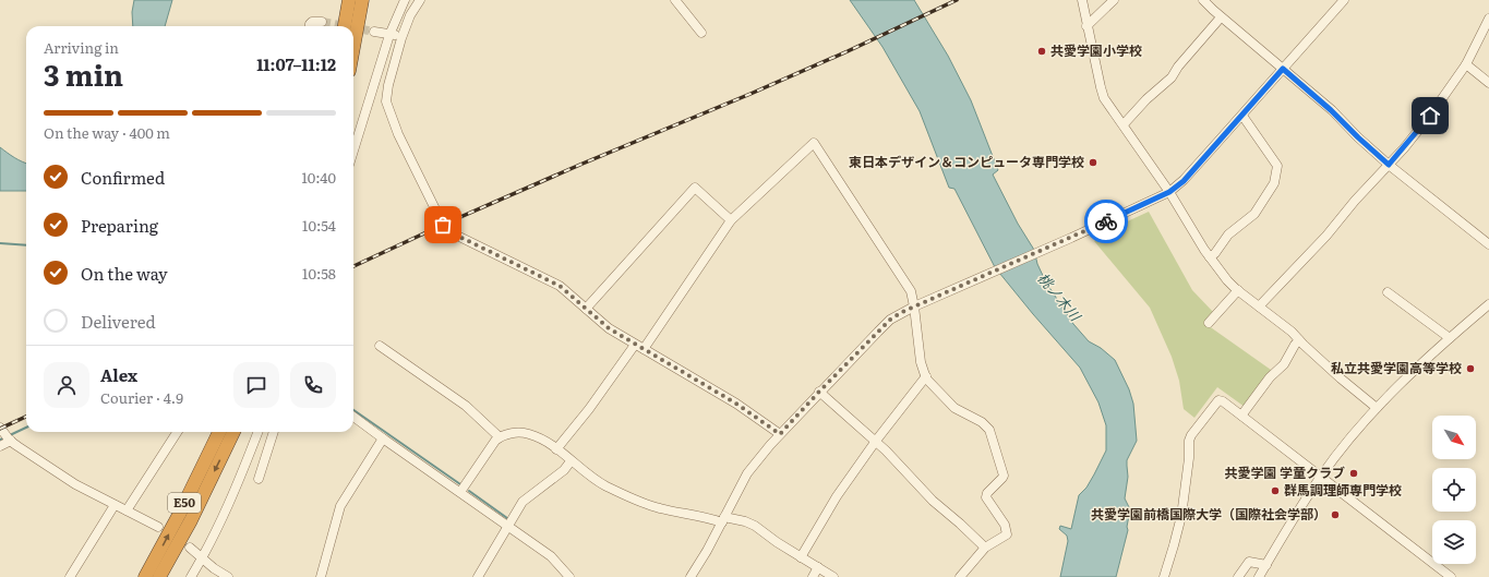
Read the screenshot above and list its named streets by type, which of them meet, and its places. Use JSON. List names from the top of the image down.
{
  "streets": {
    "highway": ["E50"]
  },
  "water": ["桃ノ木川"],
  "places": [
    "共愛学園小学校",
    "東日本デザイン＆コンピュータ専門学校",
    "私立共愛学園高等学校",
    "共愛学園 学童クラブ",
    "群馬調理師専門学校",
    "共愛学園前橋国際大学（国際社会学部）"
  ],
  "north": "bottom right",
  "page": {
    "heading": ["3 min", "Arriving in", "11:07–11:12"],
    "panel": ["Alex", "Courier · 4.9"],
    "bar": "On the way · 400 m",
    "list": [
      ["Confirmed", "10:40"],
      ["Preparing", "10:54"],
      ["On the way", "10:58"],
      "Delivered"
    ]
  }
}
